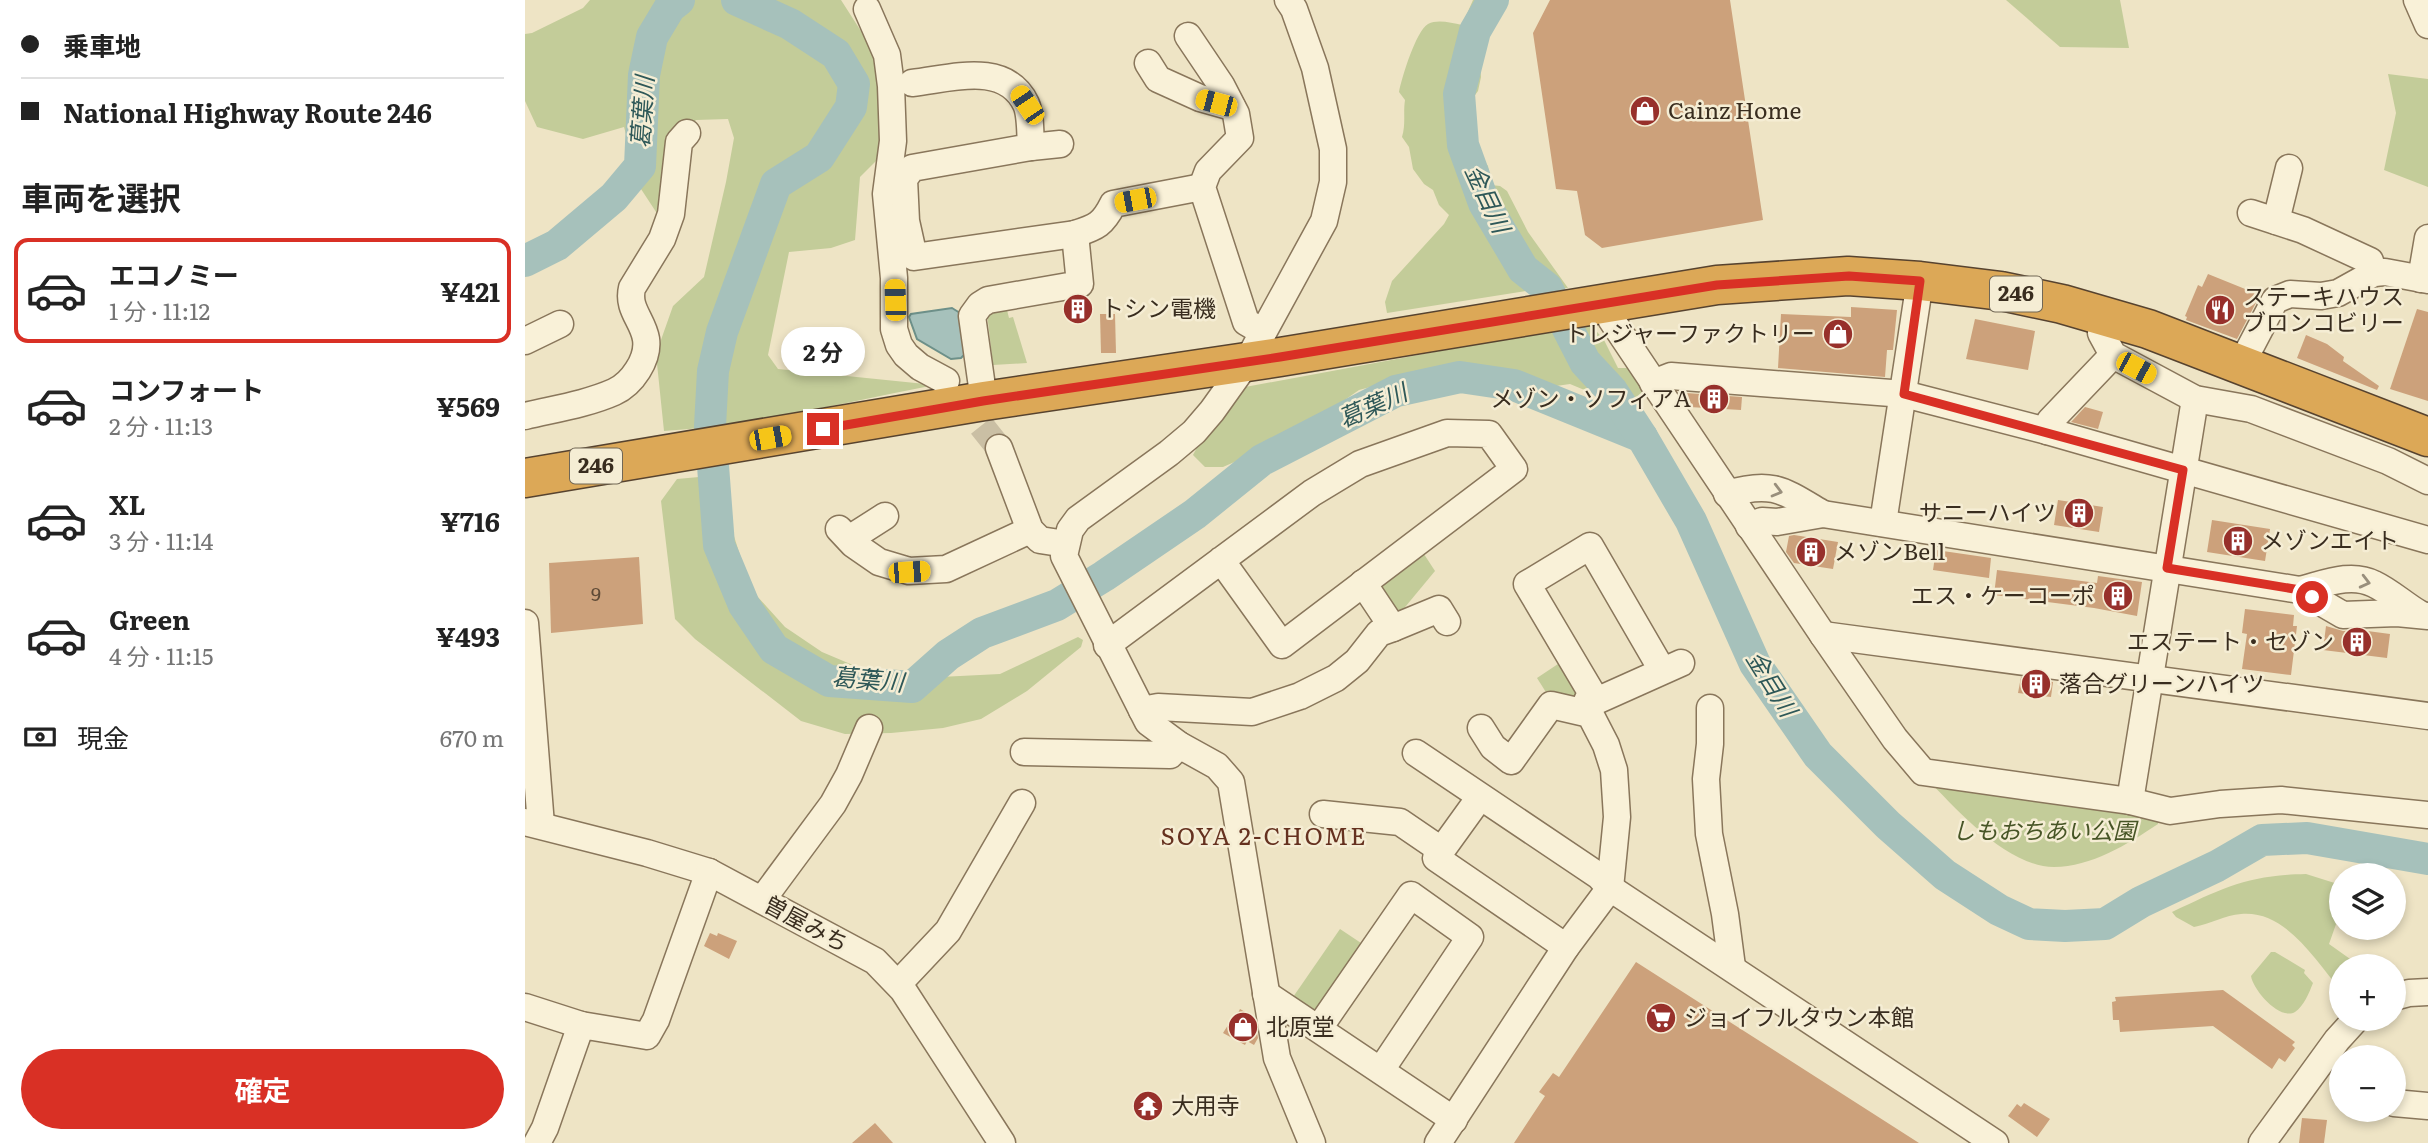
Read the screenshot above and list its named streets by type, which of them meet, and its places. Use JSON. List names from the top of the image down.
{
  "streets": {
    "highway": ["246"],
    "street": ["曽屋みち"]
  },
  "districts": ["SOYA 2-CHOME"],
  "water": ["葛葉川", "金目川"],
  "parks": ["しもおちあい公園"],
  "places": {
    "shop": ["Cainz Home", "トレジャーファクトリー", "北原堂"],
    "building": [
      "トシン電機",
      "メゾン・ソフィアA",
      "サニーハイツ",
      "メゾンエイト",
      "メゾンBell",
      "エス・ケーコーポ",
      "エステート・セゾン",
      "落合グリーンハイツ"
    ],
    "restaurant": ["ステーキハウス ブロンコビリー"],
    "supermarket": ["ジョイフルタウン本館"],
    "temple": ["大用寺"]
  },
  "house_numbers": ["9"],
  "page": {
    "banner": ["乗車地", "National Highway Route 246"],
    "heading": "車両を選択",
    "list": [
      {
        "name": "エコノミー",
        "note": "1 分 · 11:12",
        "value": "¥421"
      },
      {
        "name": "コンフォート",
        "note": "2 分 · 11:13",
        "value": "¥569"
      },
      {
        "name": "XL",
        "note": "3 分 · 11:14",
        "value": "¥716"
      },
      {
        "name": "Green",
        "note": "4 分 · 11:15",
        "value": "¥493"
      }
    ],
    "bubble": "2 分",
    "pay": ["現金", "670 m"],
    "map_buttons": ["+", "−"],
    "buttons": "確定"
  }
}
